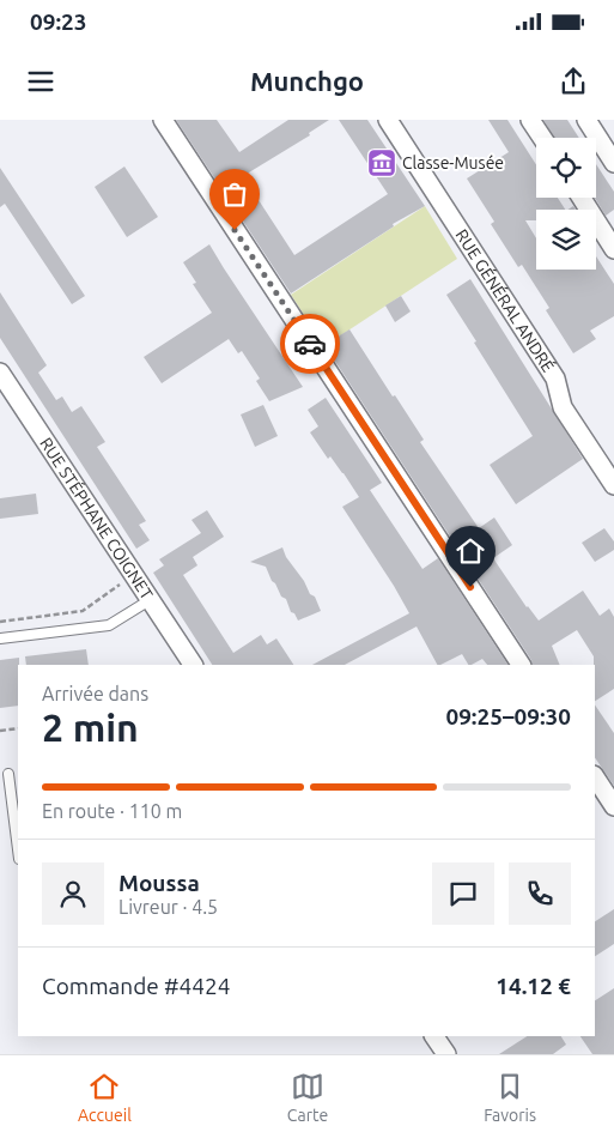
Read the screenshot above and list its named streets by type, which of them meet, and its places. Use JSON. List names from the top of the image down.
{
  "streets": {
    "street": ["RUE GÉNÉRAL ANDRÉ", "RUE STÉPHANE COIGNET"]
  },
  "places": {
    "museum": ["Classe-Musée"]
  },
  "page": {
    "status": "09:23",
    "header": "Munchgo",
    "heading": ["2 min", "Arrivée dans", "09:25–09:30"],
    "panel": [
      "Moussa",
      "Livreur · 4.5",
      "Commande #4424",
      "14.12 €"
    ],
    "bar": "En route · 110 m",
    "tabs": ["Accueil", "Carte", "Favoris"]
  }
}
